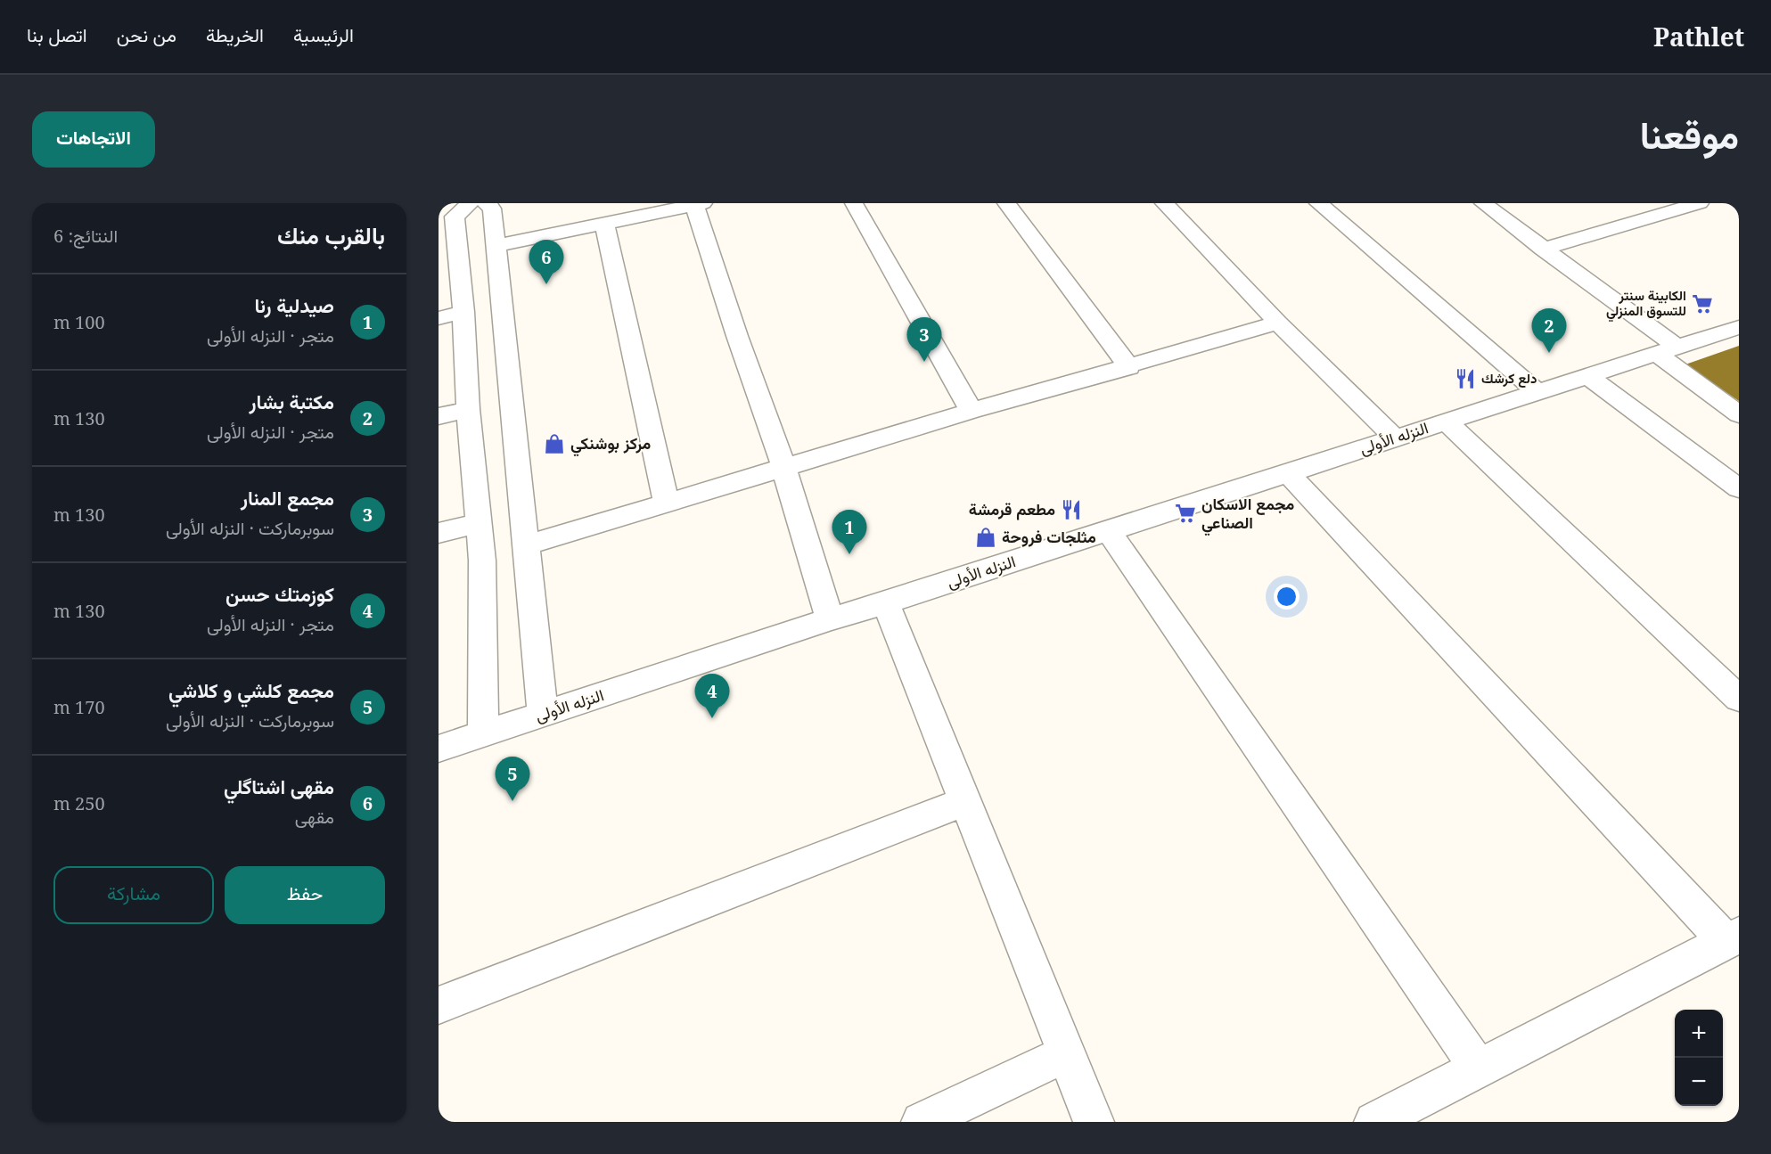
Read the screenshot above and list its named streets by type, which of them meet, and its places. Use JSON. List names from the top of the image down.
{
  "streets": {
    "street": ["النزله الأولى"]
  },
  "places": {
    "supermarket": ["الكابينة سنتر للتسوق المنزلي", "مجمع الاسكان الصناعي"],
    "restaurant": ["دلع كرشك", "مطعم قرمشة"],
    "shop": ["مركز بوشنكي", "مثلجات فروحة"]
  },
  "page": {
    "header": "Pathlet",
    "nav": [
      "الرئيسية",
      "الخريطة",
      "من نحن",
      "اتصل بنا"
    ],
    "title": "موقعنا",
    "buttons": [
      "الاتجاهات",
      ["حفظ", "مشاركة"]
    ],
    "heading": ["بالقرب منك", "النتائج: 6"],
    "pins": [
      "6",
      "2",
      "3",
      "1",
      "4",
      "5"
    ],
    "list": [
      {
        "mark": "1",
        "name": "صيدلية رنا",
        "note": "متجر · النزله الأولى",
        "value": "100 m"
      },
      {
        "mark": "2",
        "name": "مكتبة بشار",
        "note": "متجر · النزله الأولى",
        "value": "130 m"
      },
      {
        "mark": "3",
        "name": "مجمع المنار",
        "note": "سوبرماركت · النزله الأولى",
        "value": "130 m"
      },
      {
        "mark": "4",
        "name": "كوزمتك حسن",
        "note": "متجر · النزله الأولى",
        "value": "130 m"
      },
      {
        "mark": "5",
        "name": "مجمع كلشي و كلاشي",
        "note": "سوبرماركت · النزله الأولى",
        "value": "170 m"
      },
      {
        "mark": "6",
        "name": "مقهى اشتاگلي",
        "note": "مقهى",
        "value": "250 m"
      }
    ],
    "map_buttons": ["+", "−"]
  }
}
